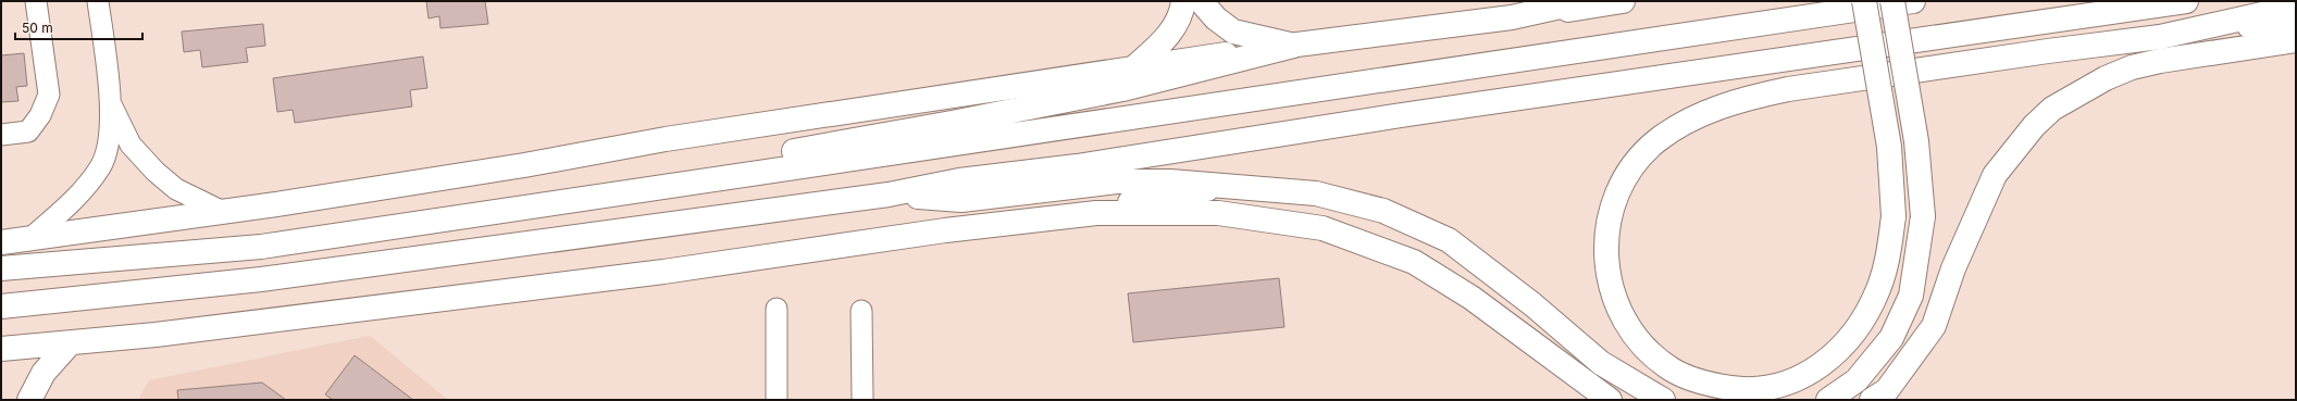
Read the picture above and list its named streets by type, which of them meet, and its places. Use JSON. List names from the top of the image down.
{
  "scale_bar": "50 m"
}
